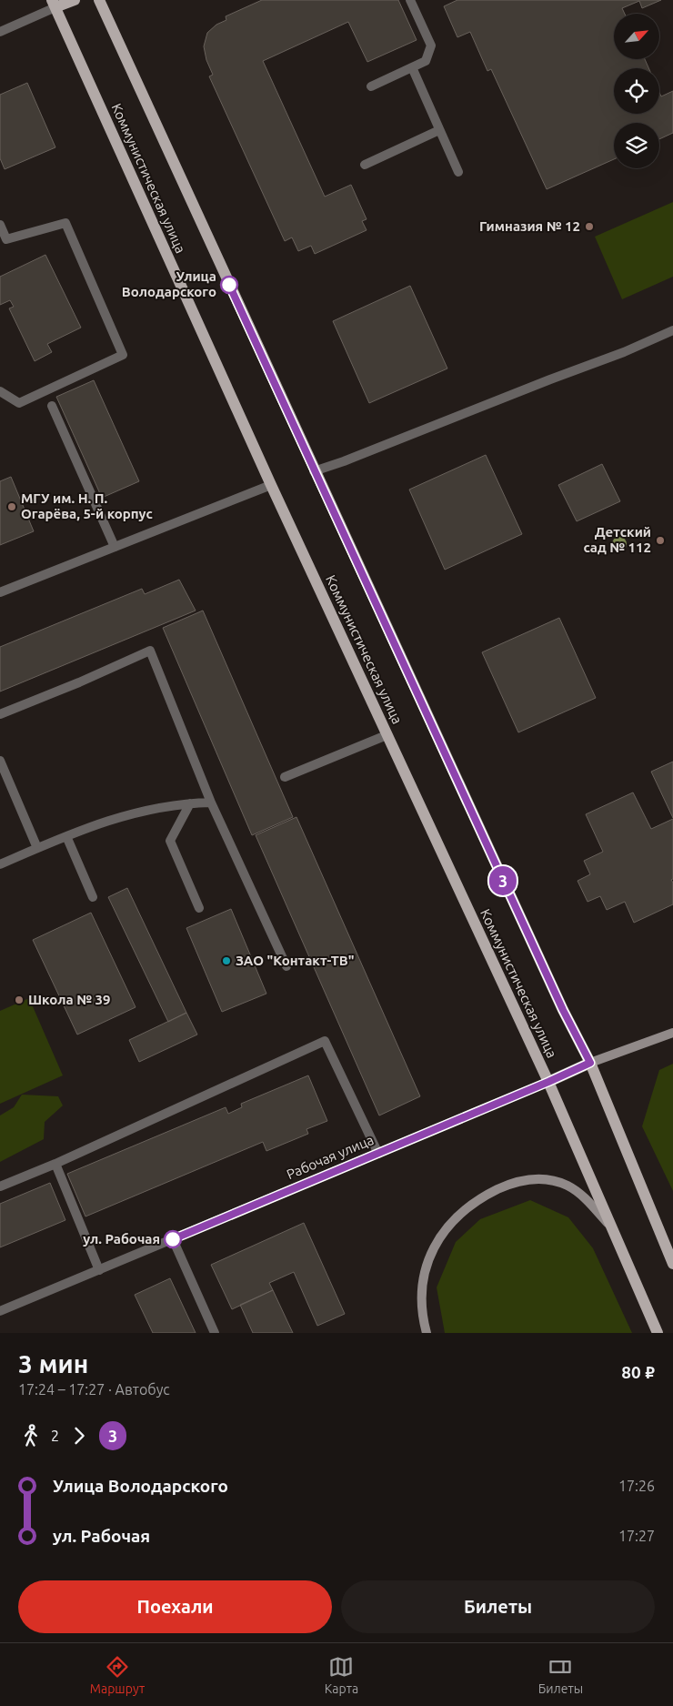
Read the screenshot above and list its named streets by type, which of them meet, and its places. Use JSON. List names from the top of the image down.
{
  "streets": {
    "main road": ["Коммунистическая улица", "Рабочая улица"]
  },
  "crossings": [
    ["Коммунистическая улица", "Рабочая улица"]
  ],
  "places": [
    "Гимназия № 12",
    "Улица Володарского",
    "МГУ им. Н. П. Огарёва, 5-й корпус",
    "Детский сад № 112",
    "ЗАО \"Контакт-ТВ\"",
    "Школа № 39",
    "ул. Рабочая"
  ],
  "lines": ["bus line 3"],
  "north": "top right",
  "page": {
    "on_map": "3",
    "heading": ["3 мин", "17:24 – 17:27 · Автобус", "80 ₽"],
    "legs": ["2", "3"],
    "list": [
      {
        "name": "Улица Володарского",
        "value": "17:26"
      },
      {
        "name": "ул. Рабочая",
        "value": "17:27"
      }
    ],
    "buttons": ["Поехали", "Билеты"],
    "tabs": ["Маршрут", "Карта", "Билеты"]
  }
}
